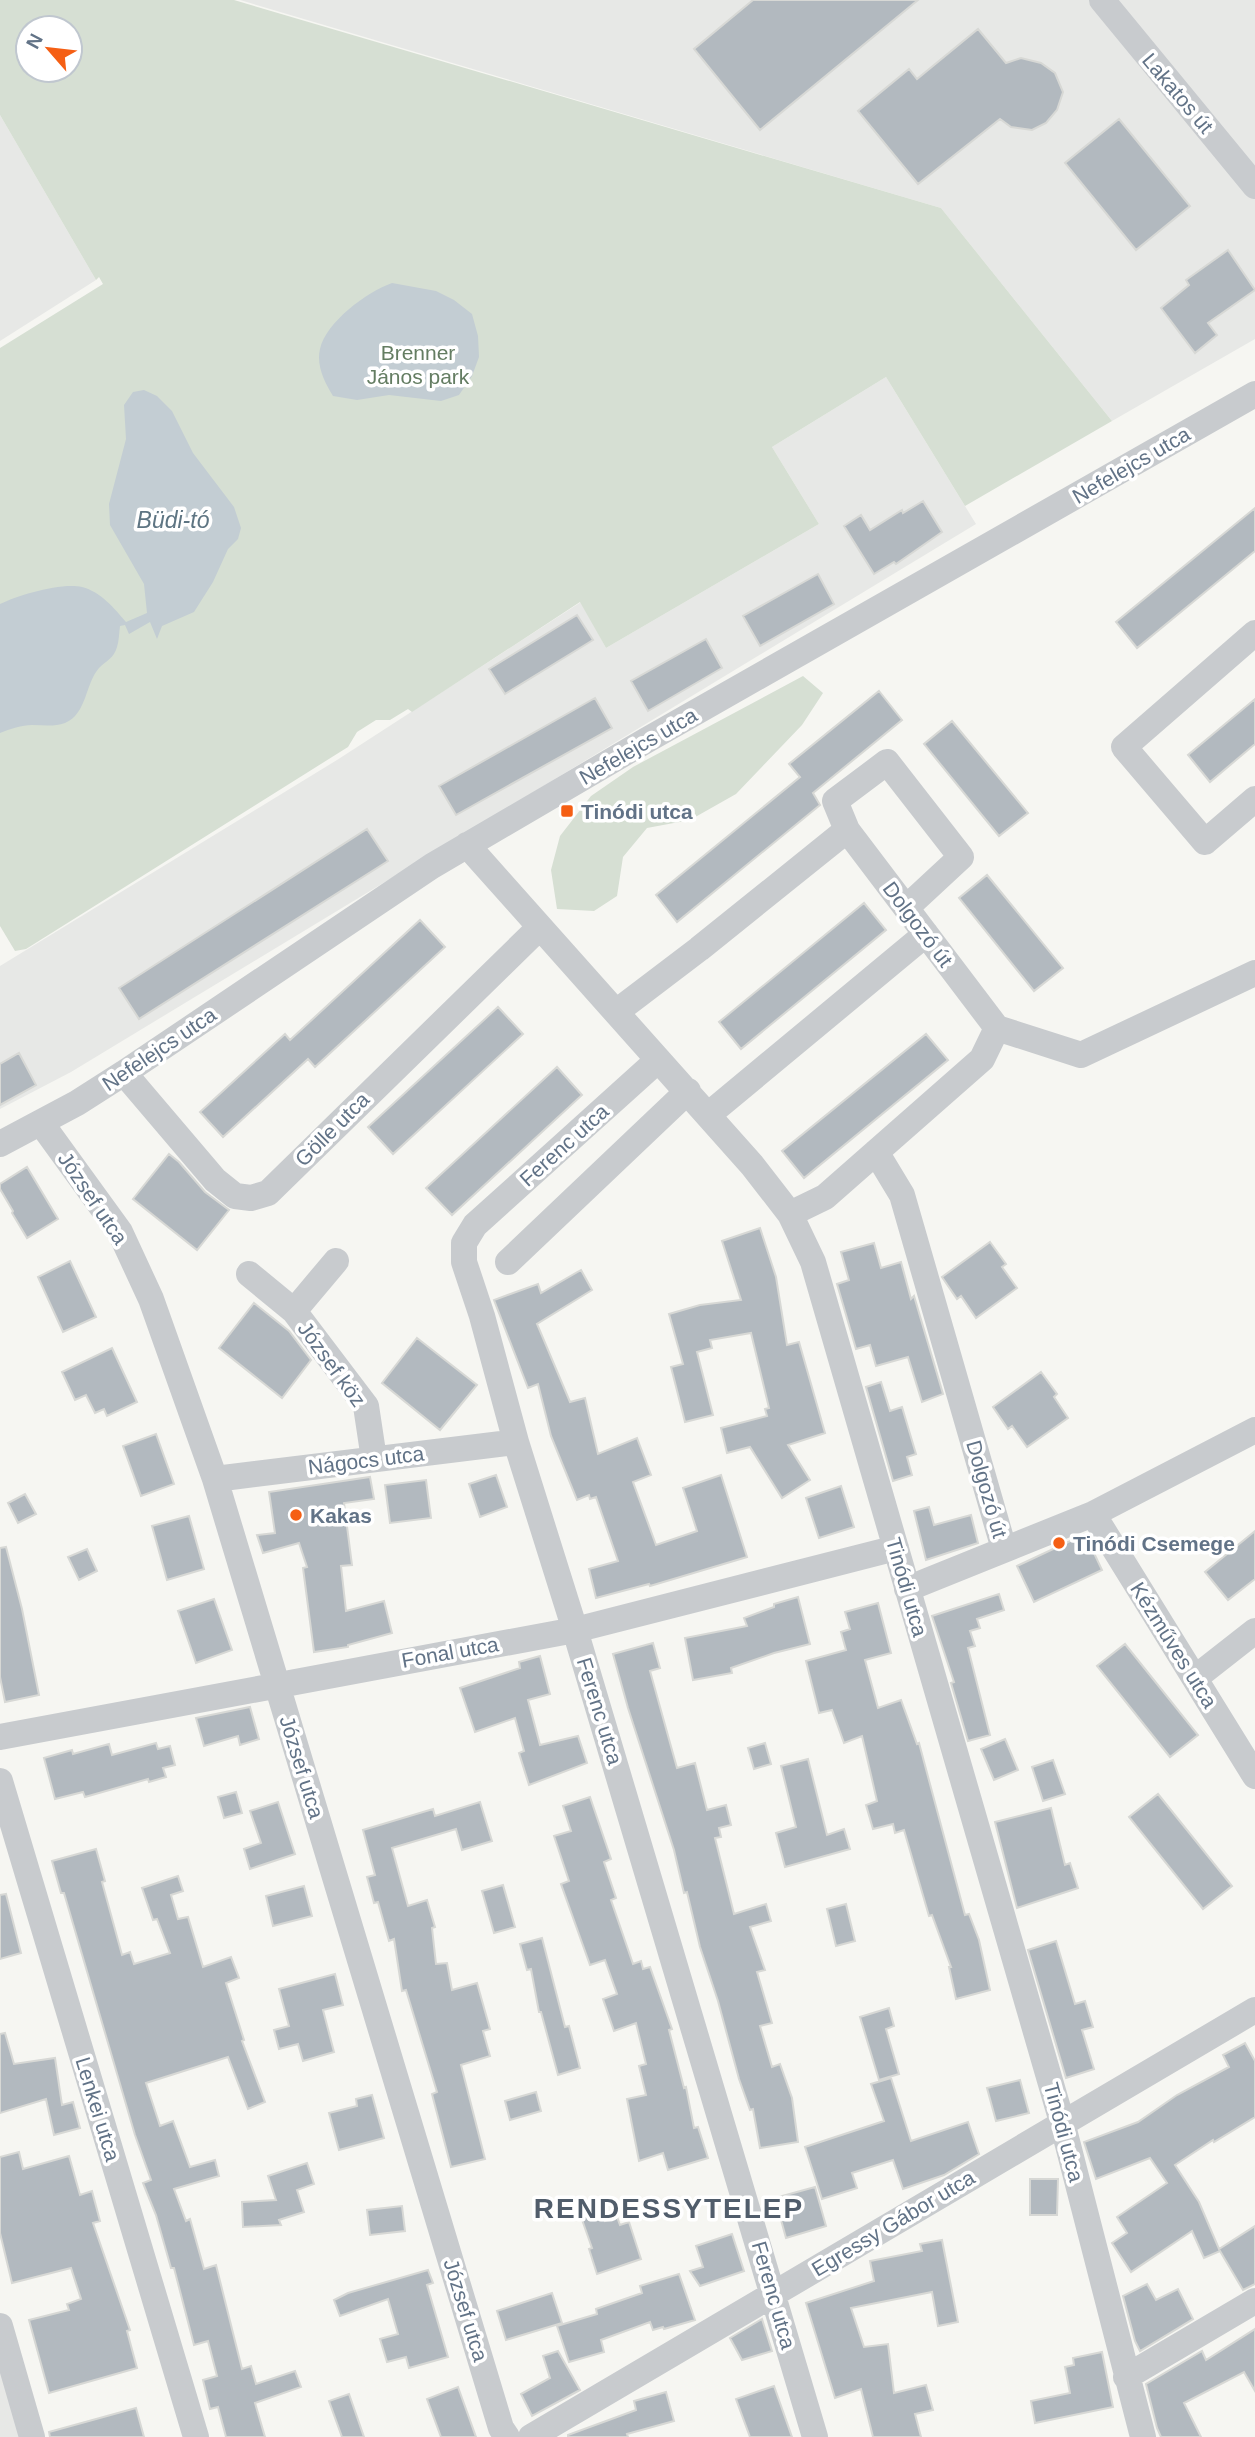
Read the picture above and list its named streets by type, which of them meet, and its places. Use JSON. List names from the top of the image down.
{
  "streets": {
    "street": [
      "Lakatos út",
      "Nefelejcs utca",
      "Dolgozó út",
      "Gölle utca",
      "Ferenc utca",
      "József utca",
      "József köz",
      "Nágocs utca",
      "Tinódi utca",
      "Kézműves utca",
      "Fonal utca",
      "Lenkei utca",
      "Egressy Gábor utca"
    ]
  },
  "crossings": [
    ["Nefelejcs utca", "Gölle utca"],
    ["Nefelejcs utca", "József utca"],
    ["Nefelejcs utca", "Tinódi utca"],
    ["Gölle utca", "Tinódi utca"],
    ["Ferenc utca", "Nágocs utca"],
    ["Ferenc utca", "Tinódi utca"],
    ["Ferenc utca", "Fonal utca"],
    ["Ferenc utca", "Egressy Gábor utca"],
    ["József utca", "Nágocs utca"],
    ["József utca", "Fonal utca"],
    ["József köz", "Nágocs utca"],
    ["Tinódi utca", "Fonal utca"],
    ["Tinódi utca", "Egressy Gábor utca"]
  ],
  "districts": ["RENDESSYTELEP"],
  "water": ["Büdi-tó"],
  "parks": ["Brenner János park"],
  "places": {
    "transit": ["Tinódi utca"],
    "other": ["Kakas", "Tinódi Csemege"]
  },
  "north": "top left"
}
